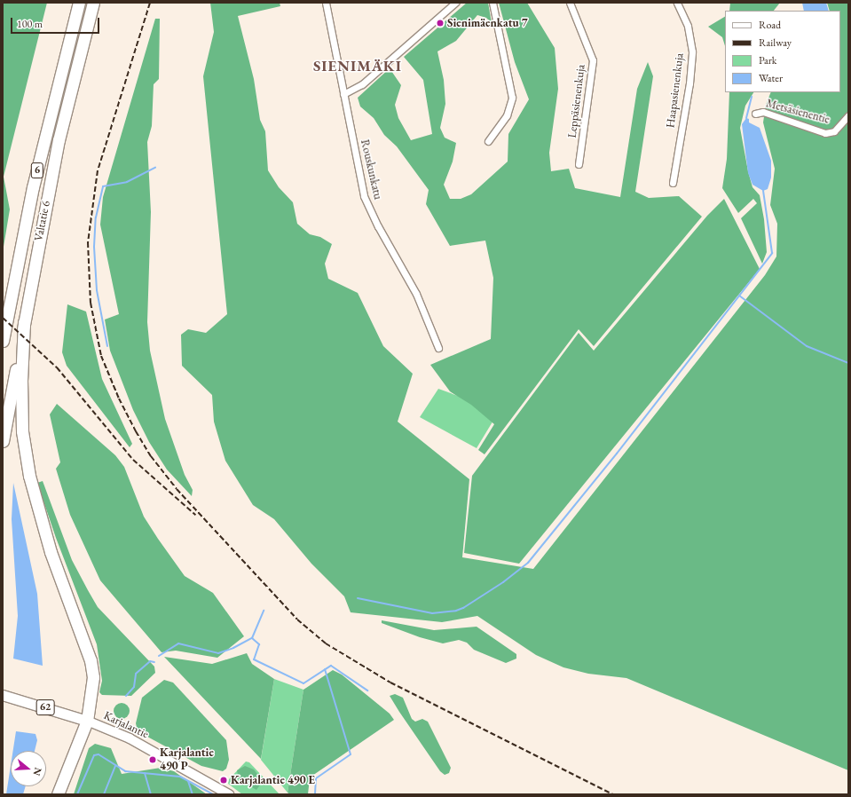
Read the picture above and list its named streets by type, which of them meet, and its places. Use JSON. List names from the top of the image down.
{
  "streets": {
    "highway": ["6", "Valtatie 6"],
    "main road": ["62", "Karjalantie"],
    "street": [
      "Haapasienenkuja",
      "Leppäsienenkuja",
      "Metsäsienentie",
      "Rouskunkatu"
    ]
  },
  "crossings": [
    ["62", "Karjalantie"]
  ],
  "districts": ["SIENIMÄKI"],
  "places": ["Sienimäenkatu 7", "Karjalantie 490 P", "Karjalantie 490 E"],
  "legend": [
    "Road",
    "Railway",
    "Park",
    "Water"
  ],
  "scale_bar": "100 m",
  "north": "right"
}
